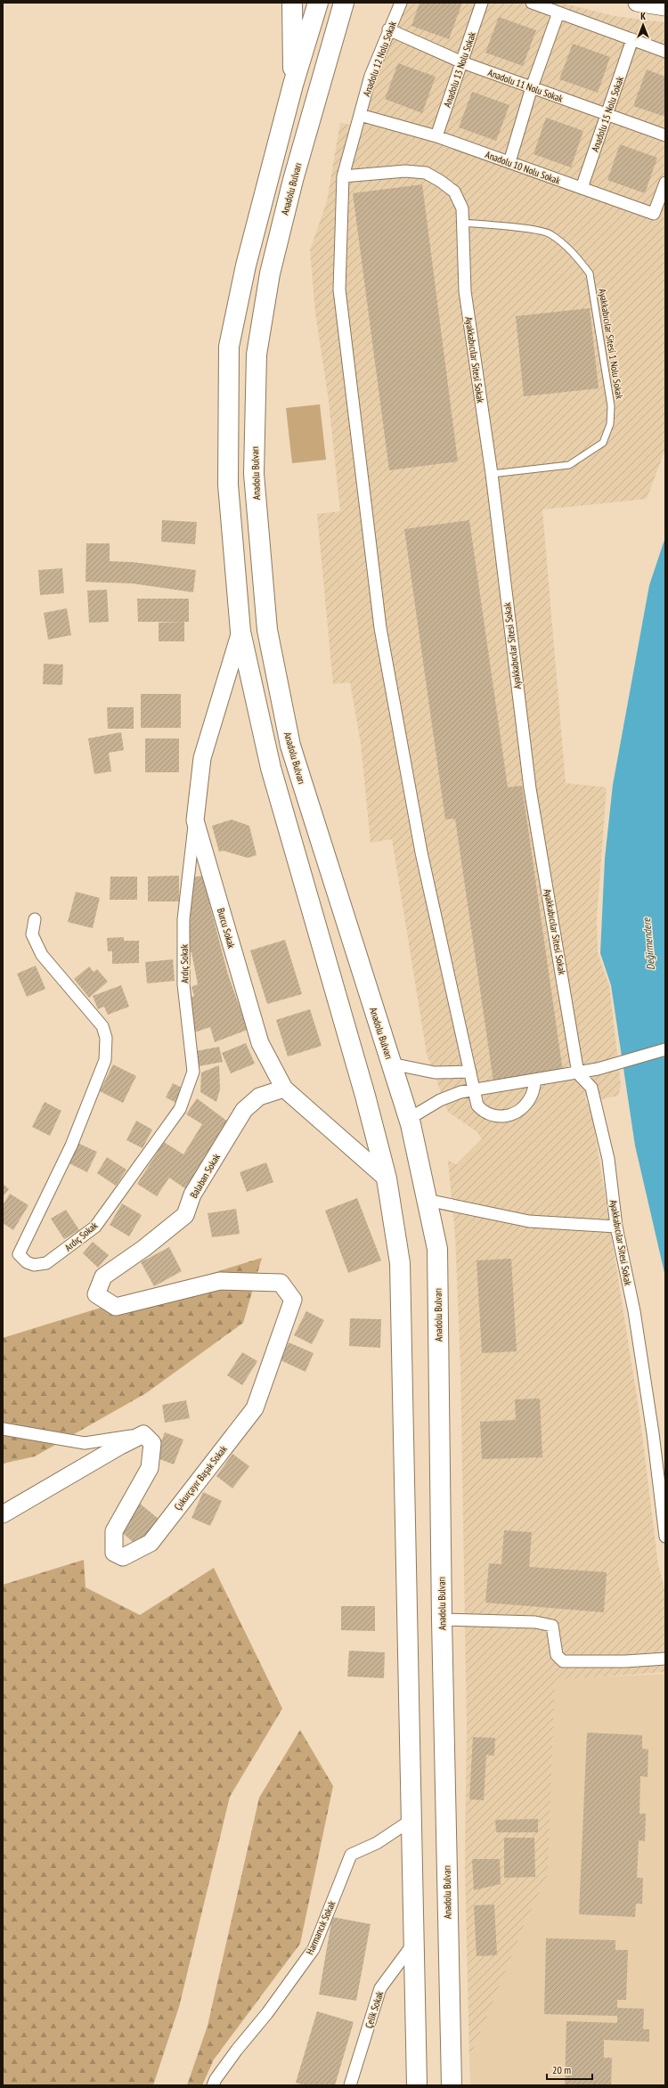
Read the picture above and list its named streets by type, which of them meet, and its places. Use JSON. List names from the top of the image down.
{
  "streets": {
    "highway": ["Anadolu Bulvarı"],
    "street": [
      "Anadolu 12 Nolu Sokak",
      "Anadolu 13 Nolu Sokak",
      "Anadolu 11 Nolu Sokak",
      "Anadolu 15 Nolu Sokak",
      "Anadolu 10 Nolu Sokak",
      "Ayakkabıcılar Sitesi Sokak",
      "Burcu Sokak",
      "Ardıç Sokak",
      "Balaban Sokak",
      "Çukurçayır Başak Sokak",
      "Harmancık Sokak",
      "Çelik Sokak"
    ],
    "lane": ["Ayakkabıcılar Sitesi 1 Nolu Sokak"]
  },
  "crossings": [
    ["Anadolu 12 Nolu Sokak", "Anadolu 11 Nolu Sokak"],
    ["Anadolu 12 Nolu Sokak", "Anadolu 10 Nolu Sokak"],
    ["Anadolu 12 Nolu Sokak", "Ayakkabıcılar Sitesi Sokak"],
    ["Anadolu 13 Nolu Sokak", "Anadolu 11 Nolu Sokak"],
    ["Anadolu 13 Nolu Sokak", "Anadolu 10 Nolu Sokak"],
    ["Anadolu 11 Nolu Sokak", "Anadolu 15 Nolu Sokak"],
    ["Anadolu 15 Nolu Sokak", "Anadolu 10 Nolu Sokak"],
    ["Ayakkabıcılar Sitesi 1 Nolu Sokak", "Ayakkabıcılar Sitesi Sokak"],
    ["Burcu Sokak", "Ardıç Sokak"],
    ["Burcu Sokak", "Balaban Sokak"],
    ["Balaban Sokak", "Çukurçayır Başak Sokak"]
  ],
  "water": ["Değirmendere"],
  "scale_bar": "20 m",
  "north": "top"
}
